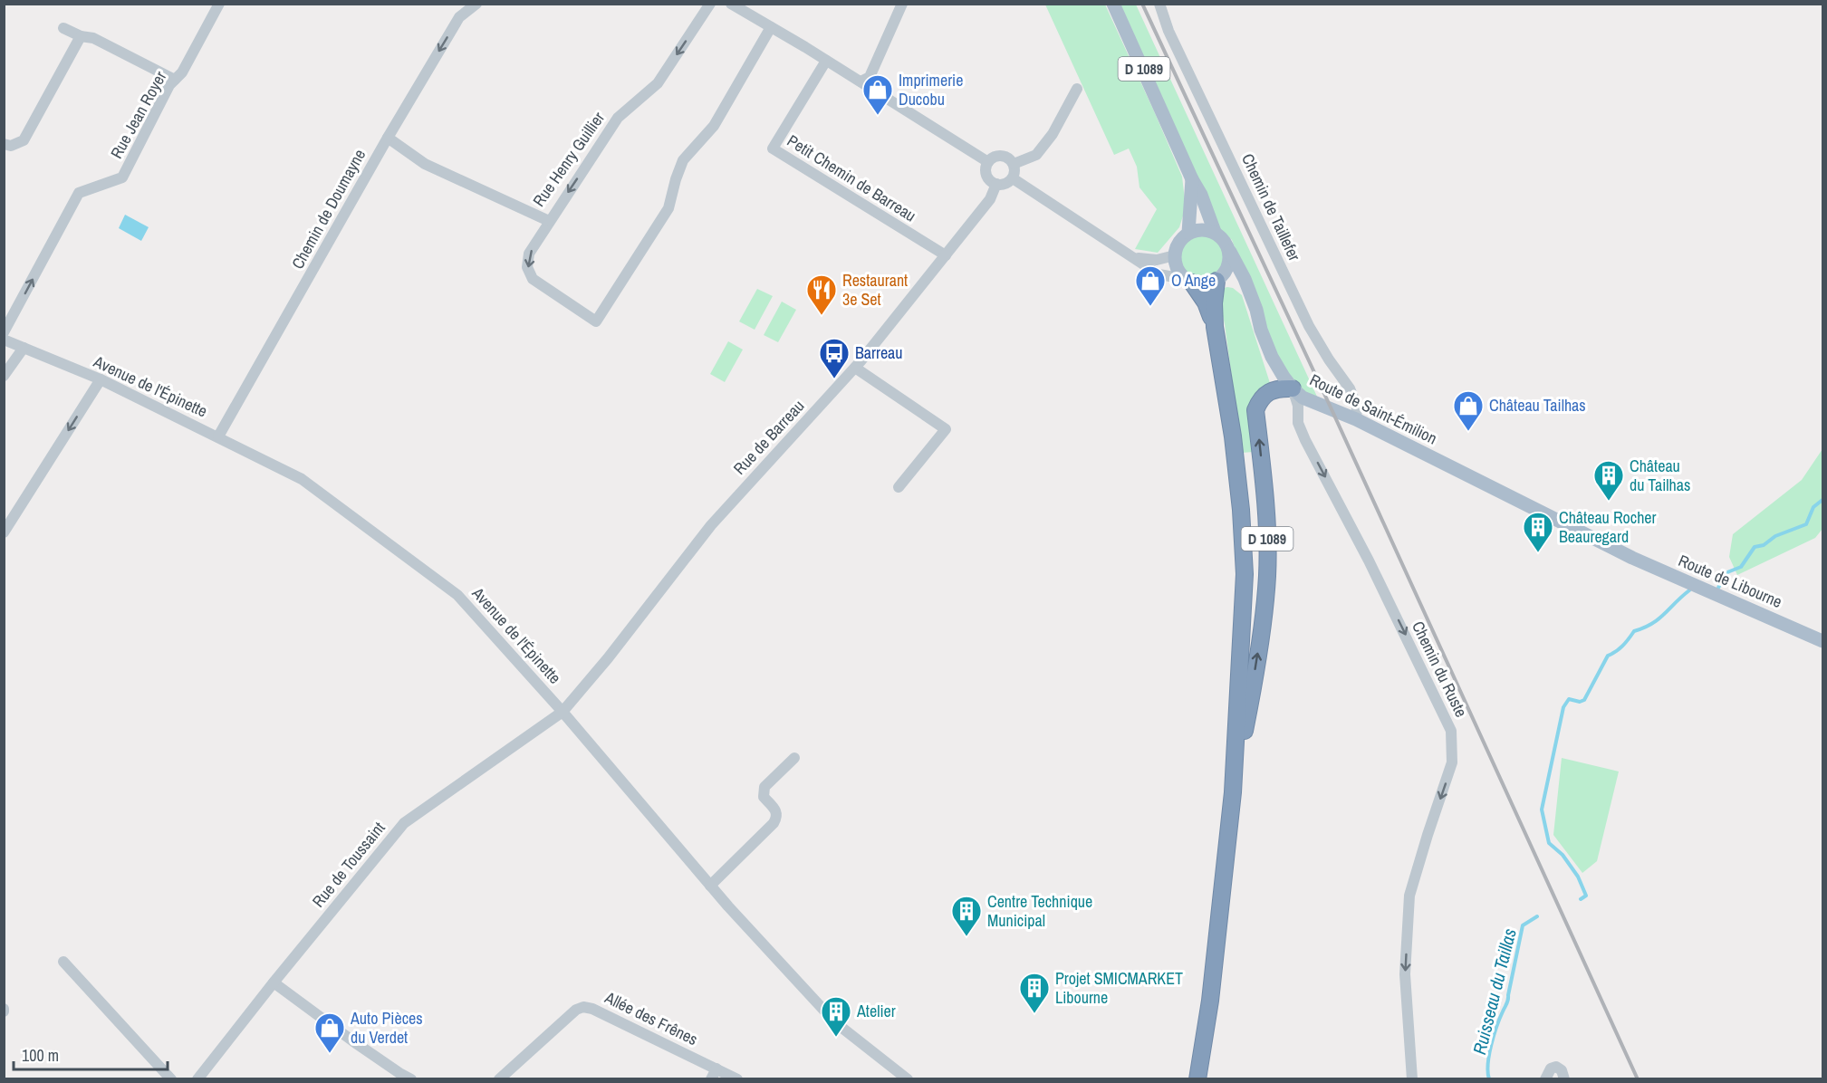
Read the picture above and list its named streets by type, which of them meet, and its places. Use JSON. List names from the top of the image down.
{
  "streets": {
    "highway": ["D 1089"],
    "main road": ["Route de Saint-Émilion", "Route de Libourne"],
    "street": [
      "Rue Jean Royer",
      "Rue Henry Guillier",
      "Petit Chemin de Barreau",
      "Chemin de Taillefer",
      "Chemin de Doumayne",
      "Avenue de l'Épinette",
      "Rue de Barreau",
      "Chemin du Ruste",
      "Rue de Toussaint",
      "Allée des Frênes"
    ]
  },
  "crossings": [
    ["D 1089", "Route de Saint-Émilion"],
    ["D 1089", "Chemin du Ruste"],
    ["Rue Henry Guillier", "Chemin de Doumayne"],
    ["Petit Chemin de Barreau", "Rue de Barreau"],
    ["Chemin de Taillefer", "Route de Saint-Émilion"],
    ["Chemin de Doumayne", "Avenue de l'Épinette"],
    ["Avenue de l'Épinette", "Rue de Barreau"],
    ["Avenue de l'Épinette", "Rue de Toussaint"],
    ["Route de Saint-Émilion", "Route de Libourne"],
    ["Route de Saint-Émilion", "Chemin du Ruste"],
    ["Rue de Barreau", "Rue de Toussaint"]
  ],
  "one_way": ["Rue Jean Royer", "Rue Henry Guillier", "Chemin du Ruste"],
  "water": ["Ruisseau du Taillas"],
  "places": {
    "shop": [
      "Imprimerie Ducobu",
      "O Ange",
      "Château Tailhas",
      "Auto Pièces du Verdet"
    ],
    "restaurant": ["Restaurant 3e Set"],
    "bus stop": ["Barreau"],
    "building": [
      "Château du Tailhas",
      "Château Rocher Beauregard",
      "Centre Technique Municipal",
      "Projet SMICMARKET Libourne",
      "Atelier"
    ]
  },
  "scale_bar": "100 m"
}
